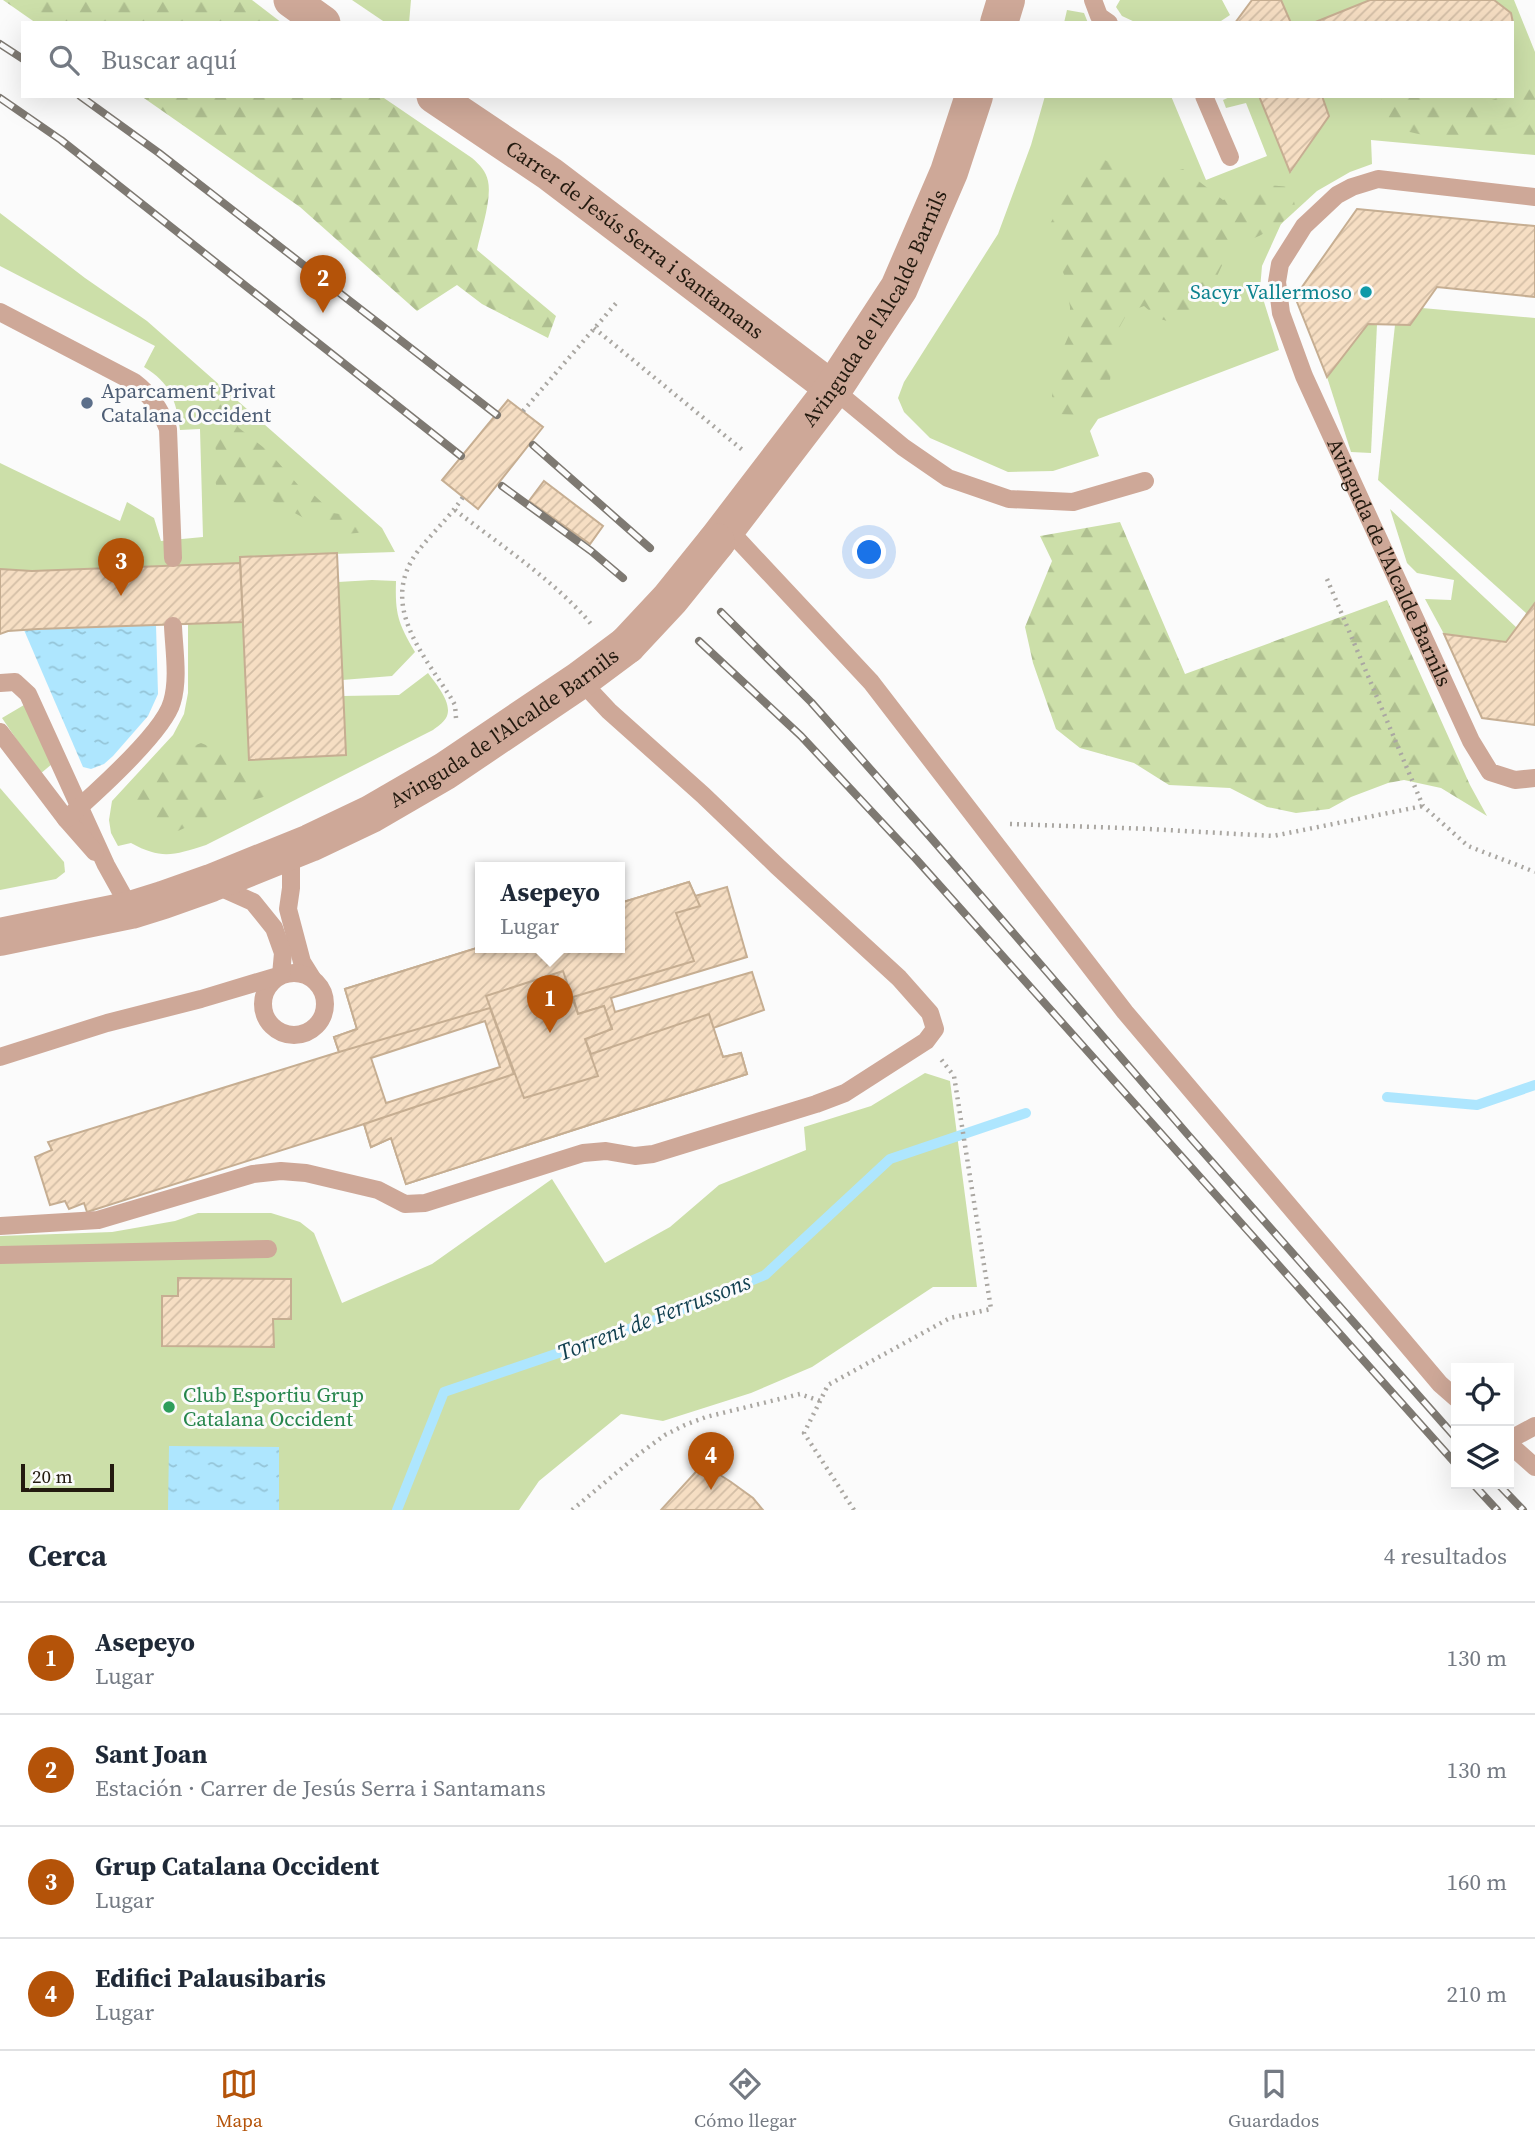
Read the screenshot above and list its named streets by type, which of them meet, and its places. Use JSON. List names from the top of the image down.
{
  "streets": {
    "street": ["Carrer de Jesús Serra i Santamans", "Avinguda de l'Alcalde Barnils"]
  },
  "crossings": [
    ["Carrer de Jesús Serra i Santamans", "Avinguda de l'Alcalde Barnils"]
  ],
  "water": ["Torrent de Ferrussons"],
  "places": ["Sacyr Vallermoso", "Aparcament Privat Catalana Occident", "Club Esportiu Grup Catalana Occident"],
  "scale_bar": "20 m",
  "page": {
    "search": "Buscar aquí",
    "pins": [
      "2",
      "3",
      "1",
      "4"
    ],
    "popup": ["Asepeyo", "Lugar"],
    "scale": "20 m",
    "heading": ["Cerca", "4 resultados"],
    "list": [
      {
        "mark": "1",
        "name": "Asepeyo",
        "note": "Lugar",
        "value": "130 m"
      },
      {
        "mark": "2",
        "name": "Sant Joan",
        "note": "Estación · Carrer de Jesús Serra i Santamans",
        "value": "130 m"
      },
      {
        "mark": "3",
        "name": "Grup Catalana Occident",
        "note": "Lugar",
        "value": "160 m"
      },
      {
        "mark": "4",
        "name": "Edifici Palausibaris",
        "note": "Lugar",
        "value": "210 m"
      }
    ],
    "nav": ["Mapa", "Cómo llegar", "Guardados"]
  }
}
